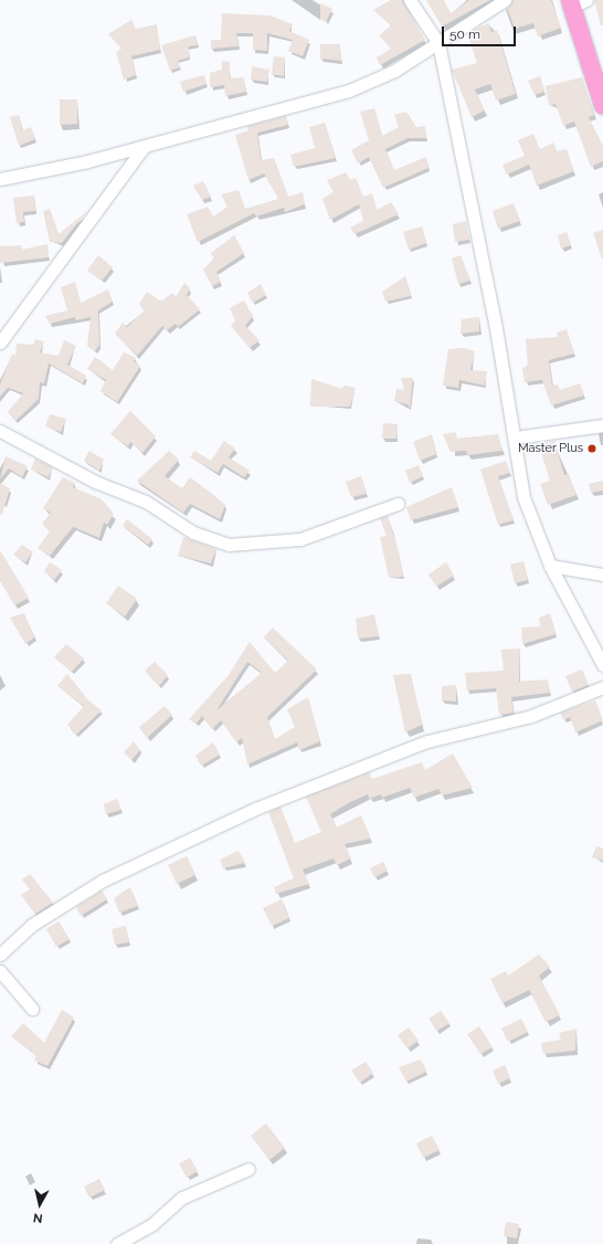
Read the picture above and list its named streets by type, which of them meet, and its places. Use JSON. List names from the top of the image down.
{
  "places": ["Master Plus"],
  "scale_bar": "50 m",
  "north": "bottom"
}
